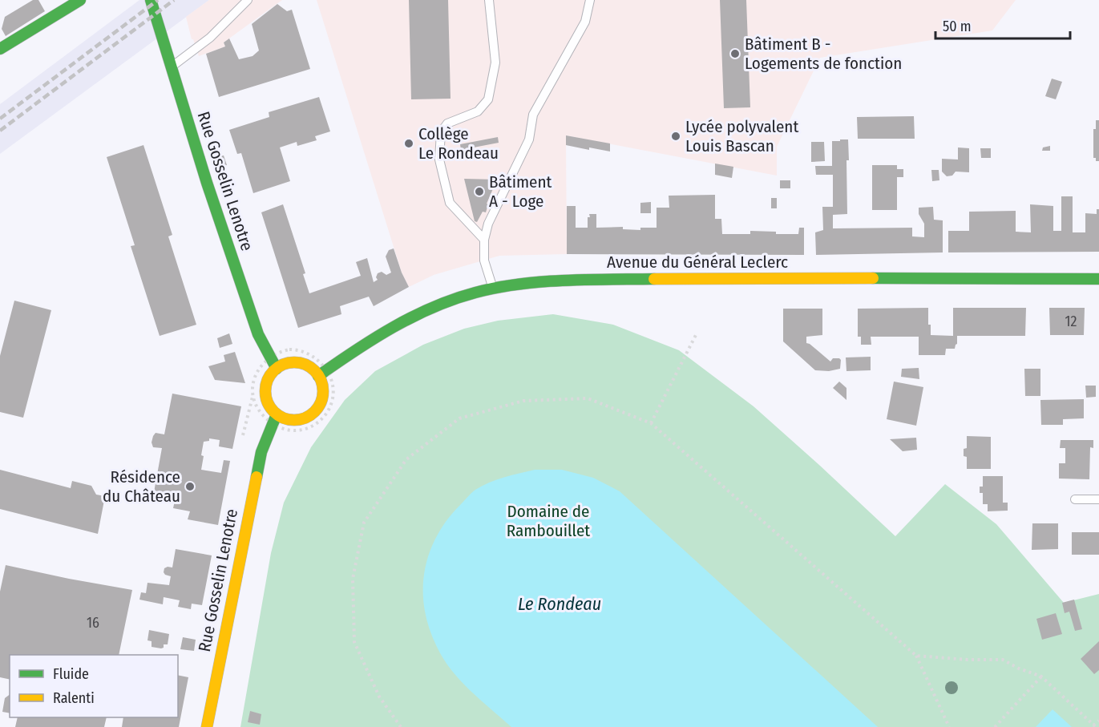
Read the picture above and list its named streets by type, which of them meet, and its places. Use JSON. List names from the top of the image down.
{
  "streets": {
    "main road": ["Rue Gosselin Lenotre", "Avenue du Général Leclerc"]
  },
  "crossings": [
    ["Rue Gosselin Lenotre", "Avenue du Général Leclerc"]
  ],
  "water": ["Le Rondeau"],
  "parks": ["Domaine de Rambouillet"],
  "places": [
    "Bâtiment B - Logements de fonction",
    "Lycée polyvalent Louis Bascan",
    "Collège Le Rondeau",
    "Bâtiment A - Loge",
    "Résidence du Château"
  ],
  "house_numbers": ["12", "16"],
  "legend": ["Fluide", "Ralenti"],
  "scale_bar": "50 m"
}
